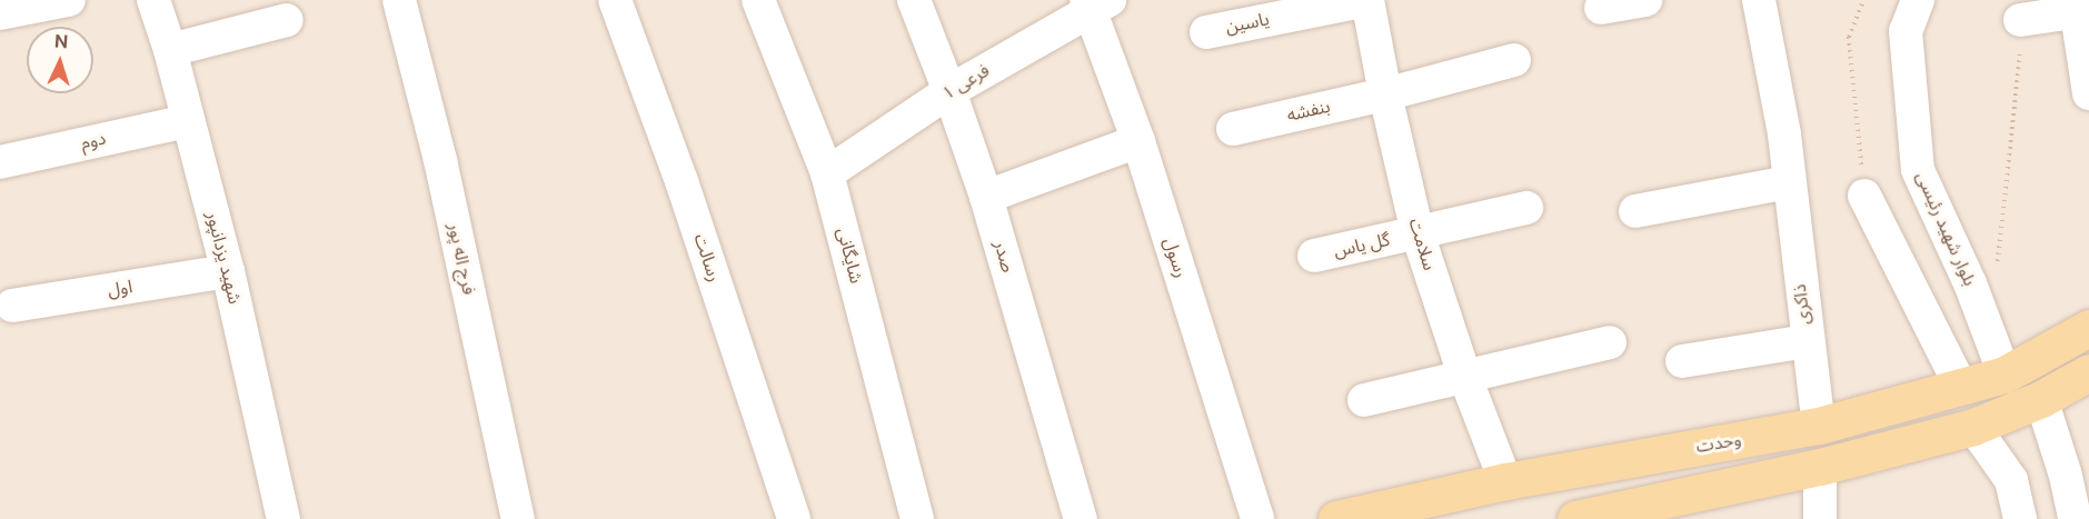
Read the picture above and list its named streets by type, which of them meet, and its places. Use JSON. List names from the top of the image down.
{
  "streets": {
    "main road": ["وحدت"],
    "street": [
      "یاسین",
      "فرعی ۱",
      "بنفشه",
      "دوم",
      "بلوار شهید رئیسی",
      "سلامت",
      "گل یاس",
      "شایگانی",
      "صدر",
      "شهید یزدانپور",
      "رسالت",
      "رسول",
      "فرج اله پور",
      "اول",
      "ذاکری"
    ]
  },
  "crossings": [
    ["یاسین", "سلامت"],
    ["فرعی ۱", "شایگانی"],
    ["فرعی ۱", "صدر"],
    ["فرعی ۱", "رسول"],
    ["بنفشه", "سلامت"],
    ["دوم", "شهید یزدانپور"],
    ["بلوار شهید رئیسی", "وحدت"],
    ["سلامت", "گل یاس"],
    ["سلامت", "وحدت"],
    ["شهید یزدانپور", "اول"],
    ["ذاکری", "وحدت"]
  ],
  "north": "top"
}
